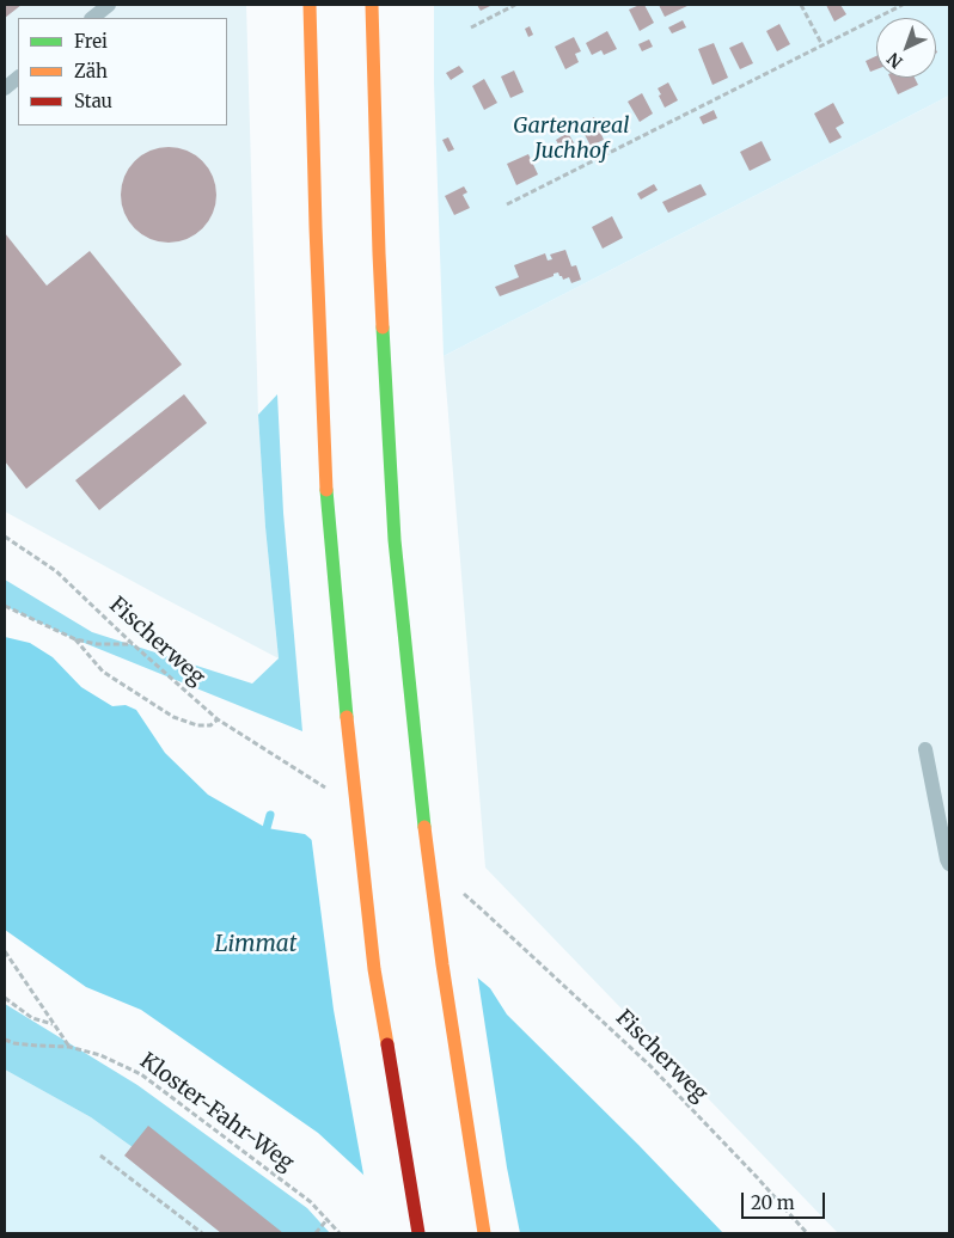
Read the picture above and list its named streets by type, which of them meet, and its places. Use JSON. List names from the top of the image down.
{
  "streets": {
    "path": ["Fischerweg", "Kloster-Fahr-Weg"]
  },
  "water": ["Limmat"],
  "parks": ["Gartenareal Juchhof"],
  "legend": ["Frei", "Zäh", "Stau"],
  "scale_bar": "20 m",
  "north": "bottom left"
}
